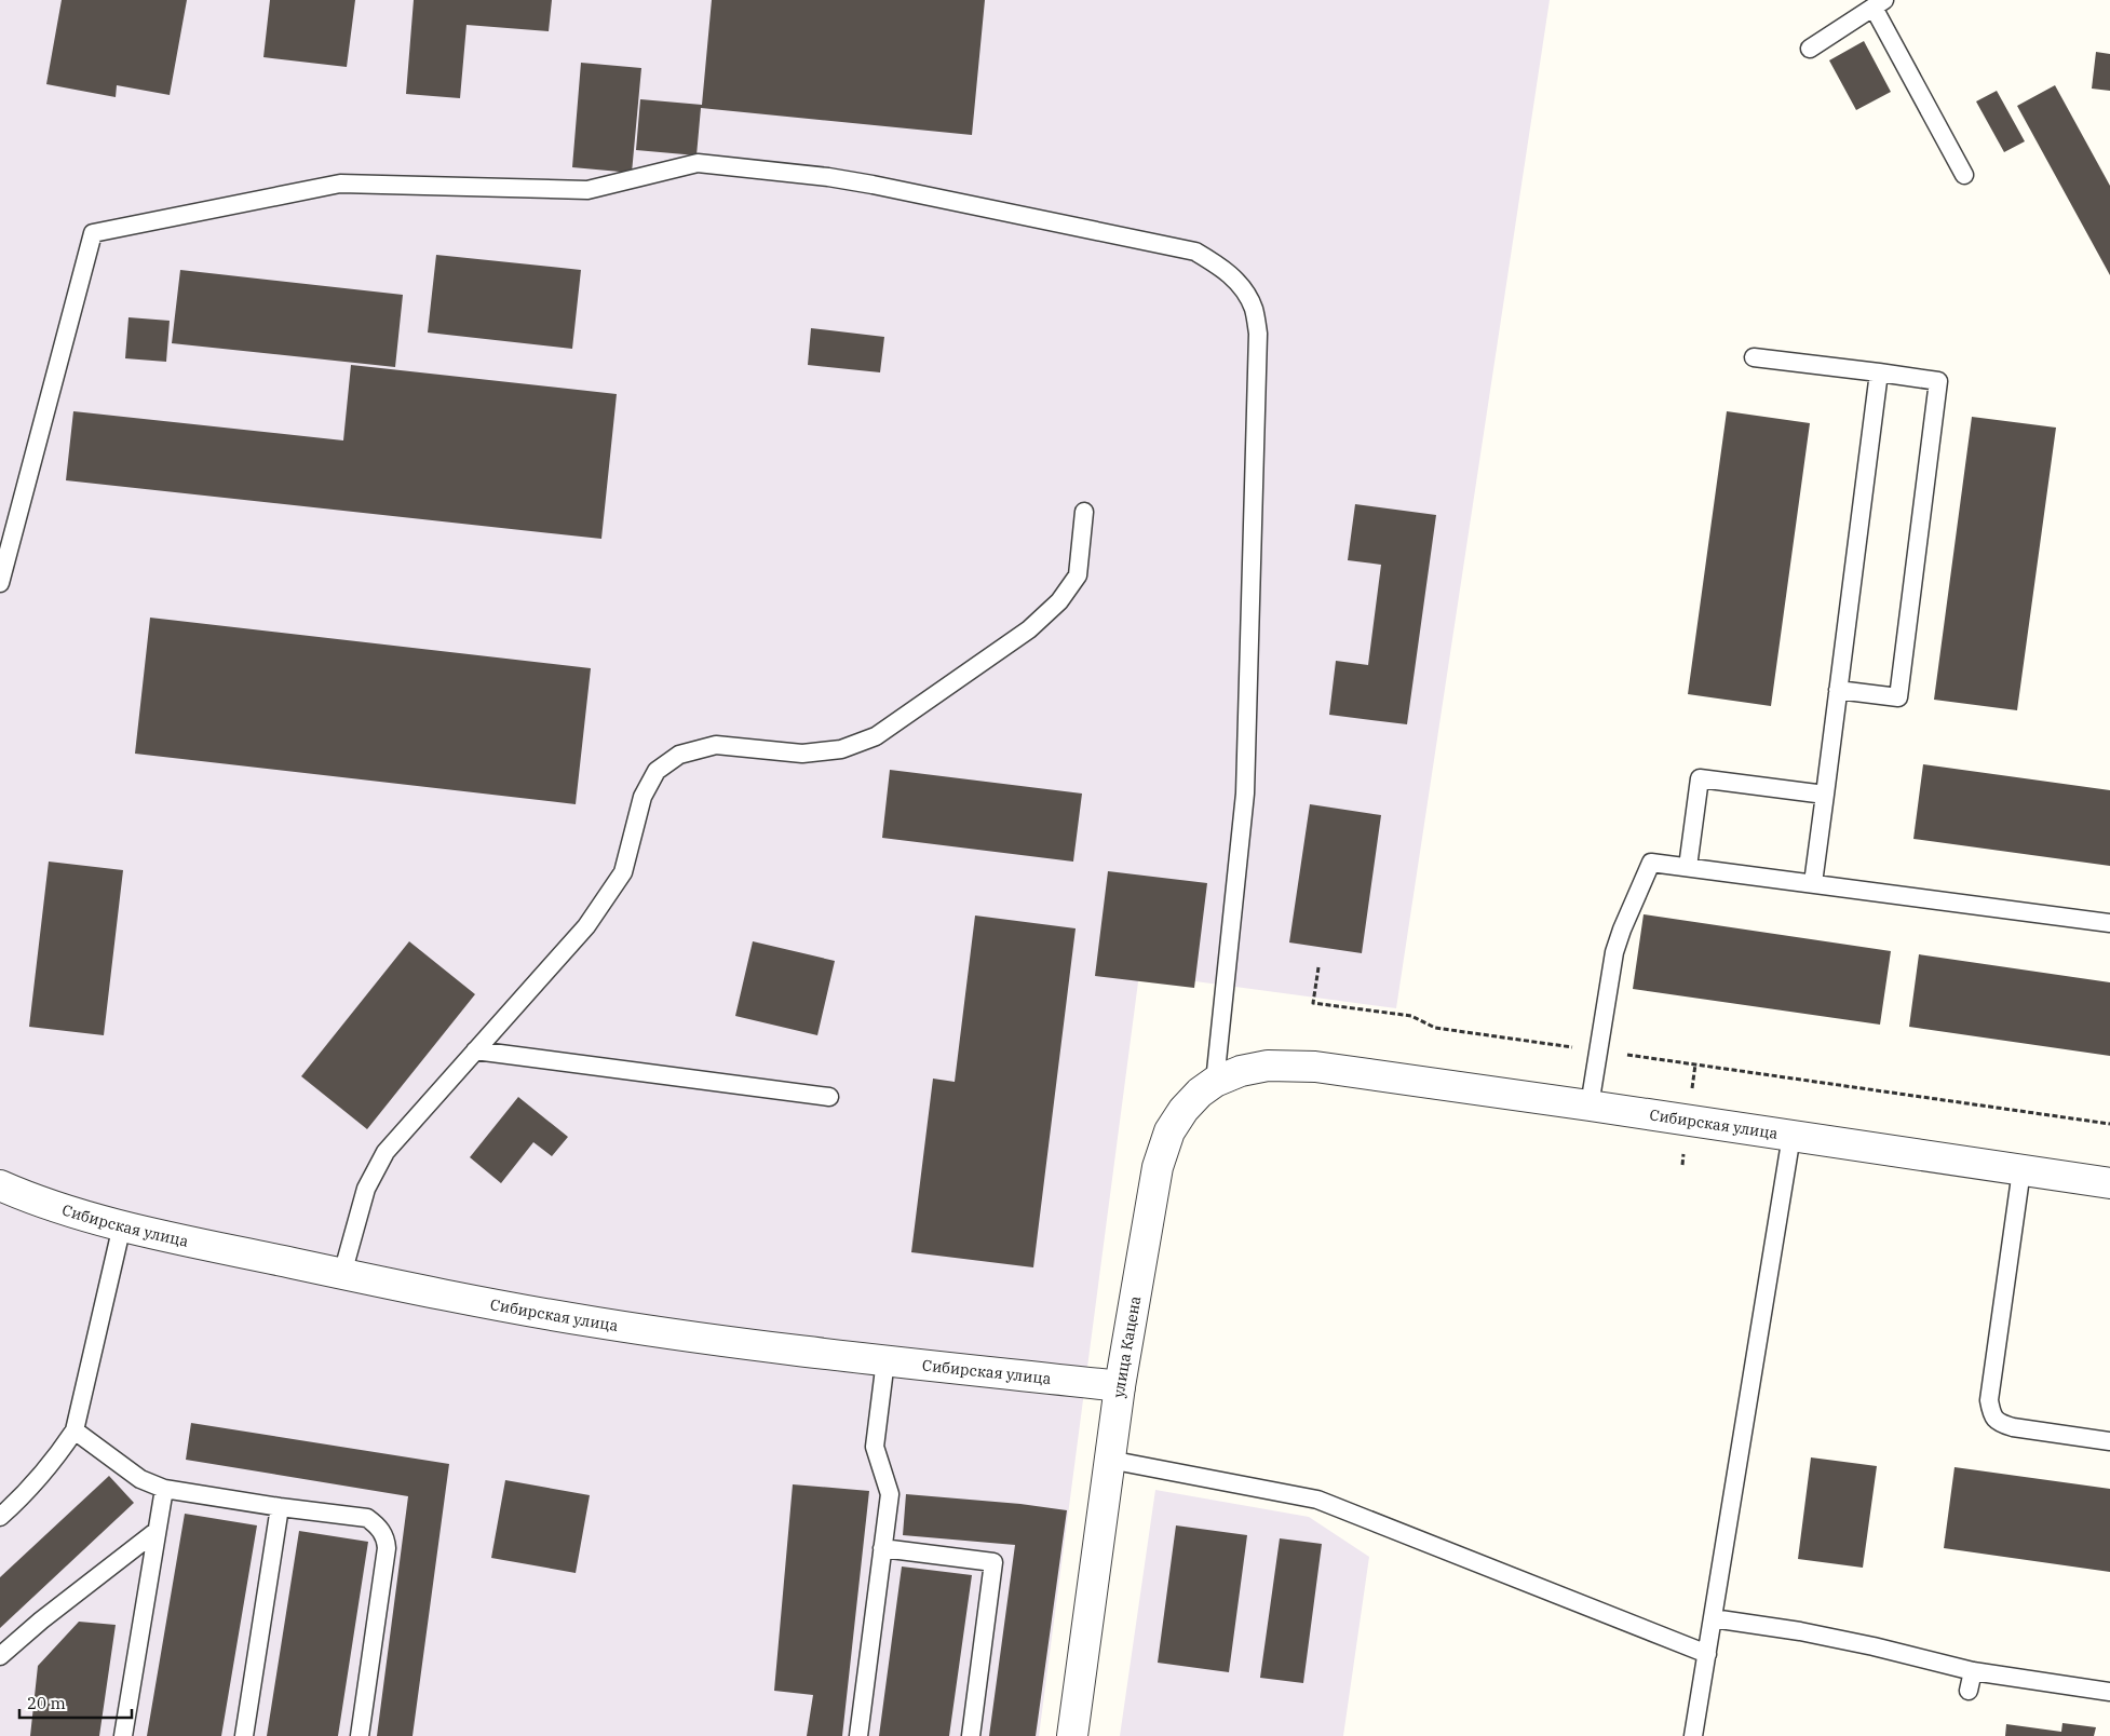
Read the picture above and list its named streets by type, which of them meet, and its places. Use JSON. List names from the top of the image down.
{
  "streets": {
    "street": ["Сибирская улица", "улица Кацена"]
  },
  "crossings": [
    ["Сибирская улица", "улица Кацена"]
  ],
  "scale_bar": "20 m"
}
